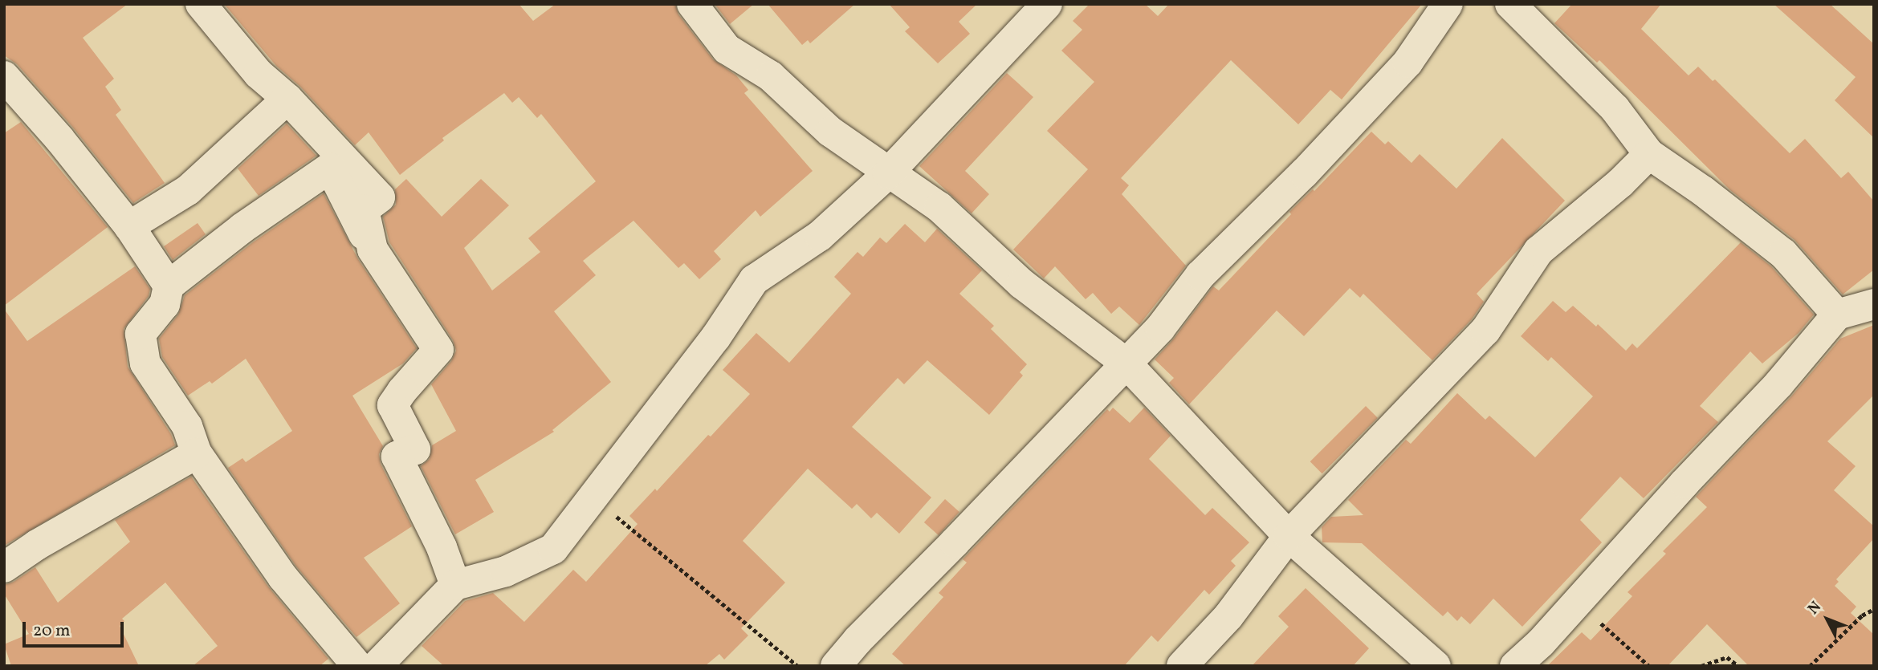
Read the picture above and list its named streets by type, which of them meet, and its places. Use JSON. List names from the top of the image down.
{
  "scale_bar": "20 m",
  "north": "top left"
}
